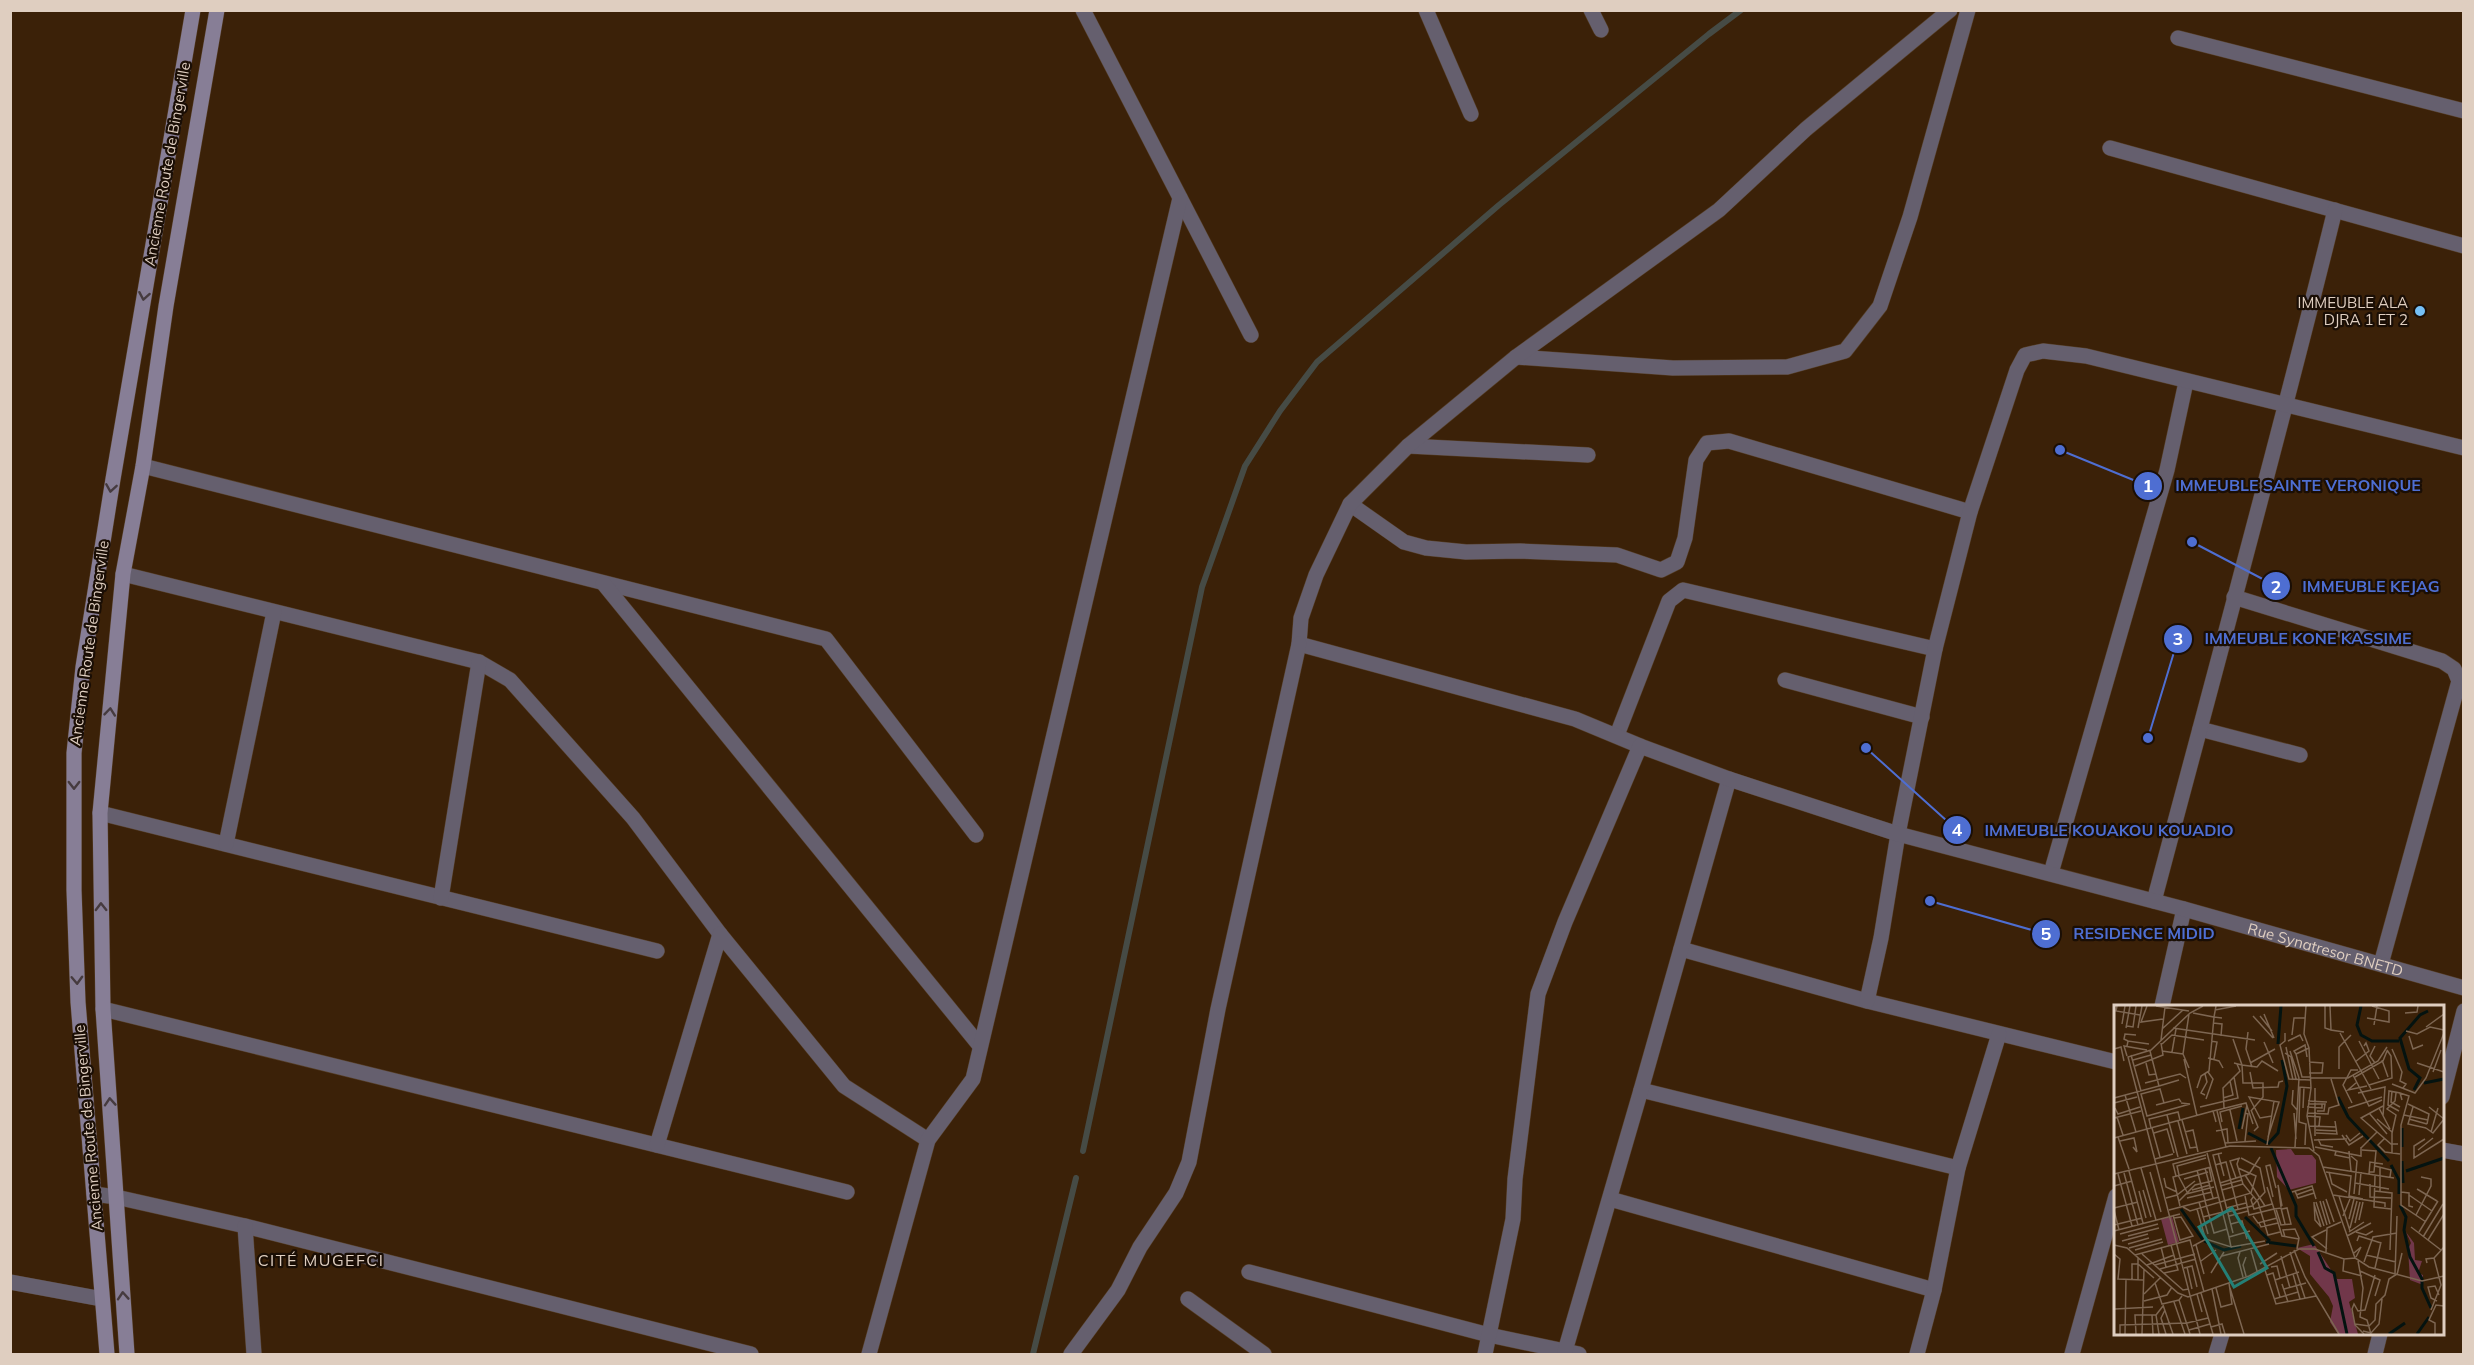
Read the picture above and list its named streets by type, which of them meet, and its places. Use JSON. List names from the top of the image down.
{
  "streets": {
    "street": ["Ancienne Route de Bingerville", "Rue Synatresor BNETD"]
  },
  "districts": ["CITÉ MUGEFCI"],
  "places": [
    "IMMEUBLE ALA DJRA 1 ET 2",
    "IMMEUBLE SAINTE VERONIQUE",
    "IMMEUBLE KEJAG",
    "IMMEUBLE KONE KASSIME",
    "IMMEUBLE KOUAKOU KOUADIO",
    "RESIDENCE MIDID"
  ]
}
